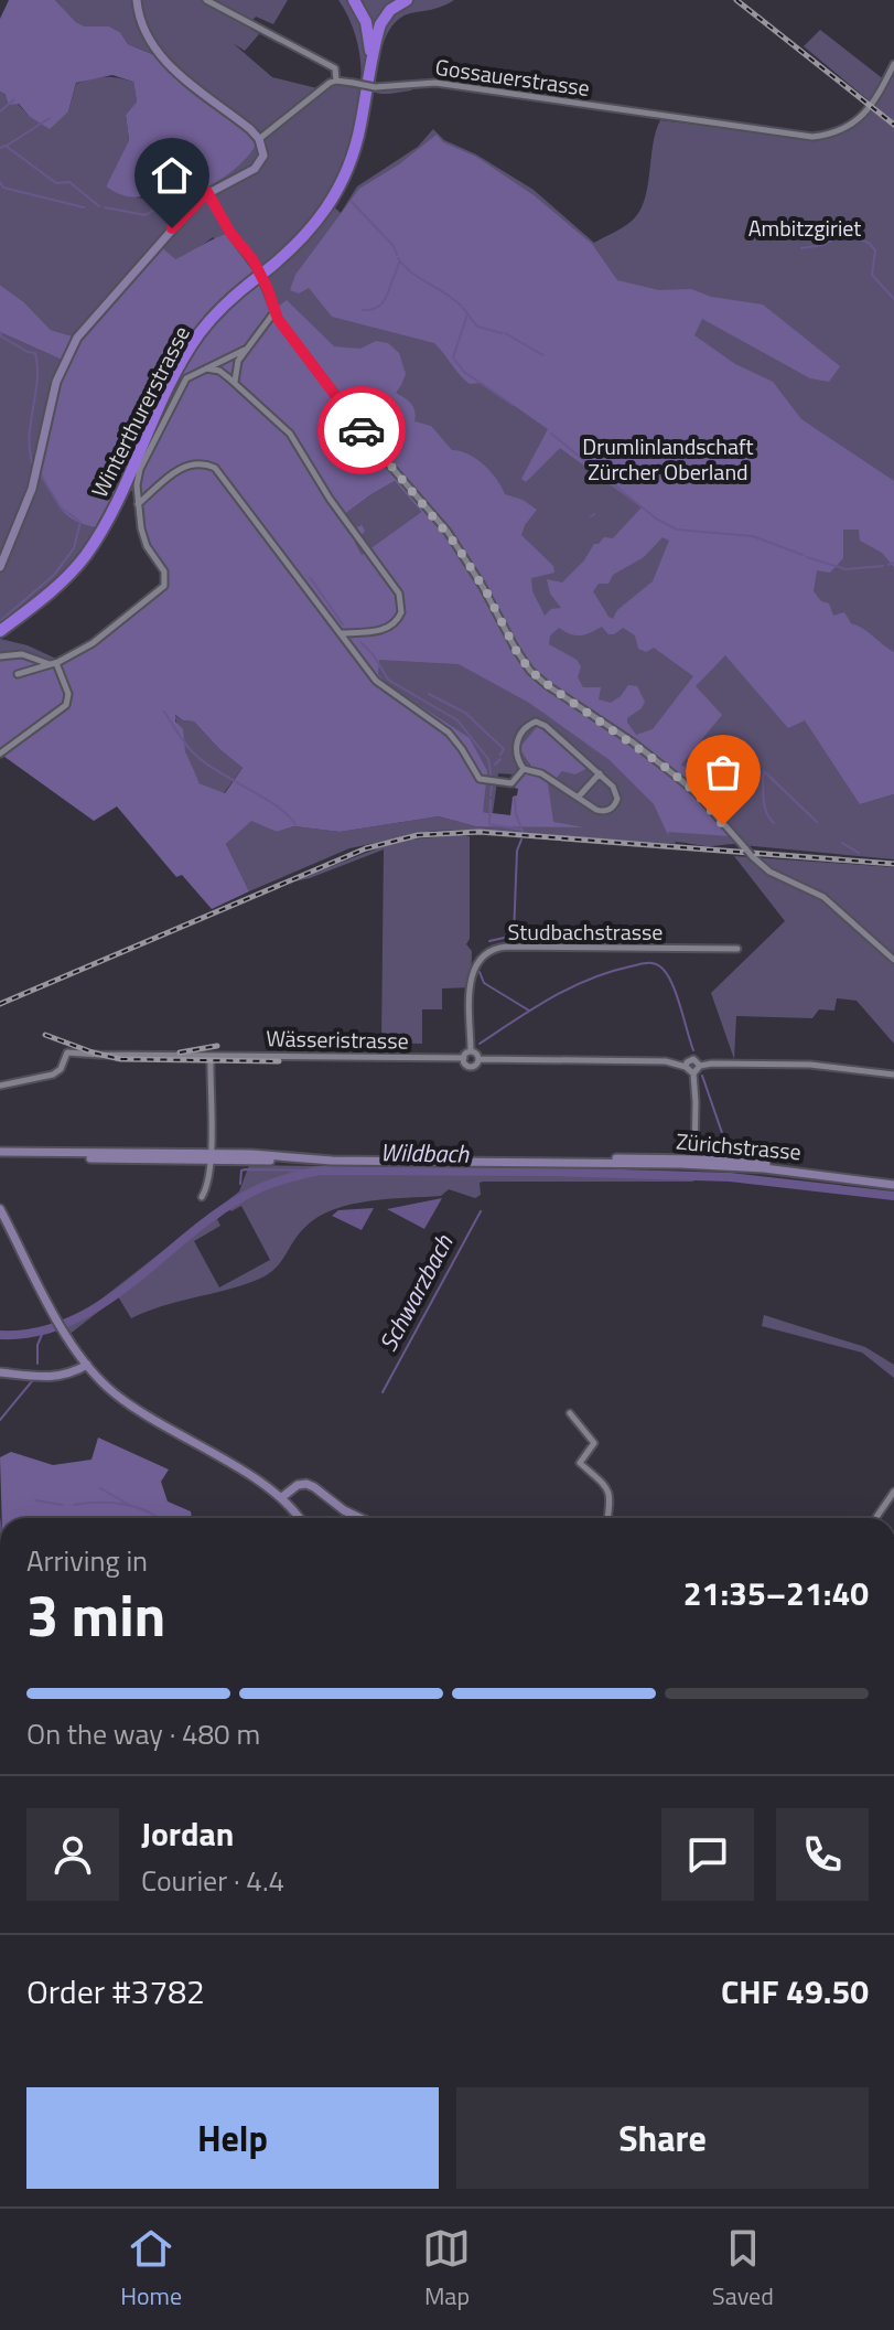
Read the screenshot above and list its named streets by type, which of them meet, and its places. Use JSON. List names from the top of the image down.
{
  "streets": {
    "highway": ["Winterthurerstrasse"],
    "main road": ["Zürichstrasse"],
    "street": ["Gossauerstrasse", "Studbachstrasse", "Wässeristrasse"]
  },
  "water": ["Wildbach", "Schwarzbach"],
  "parks": ["Ambitzgiriet", "Drumlinlandschaft Zürcher Oberland"],
  "page": {
    "heading": ["3 min", "Arriving in", "21:35–21:40"],
    "panel": [
      "Jordan",
      "Courier · 4.4",
      "Order #3782",
      "CHF 49.50"
    ],
    "bar": "On the way · 480 m",
    "buttons": ["Help", "Share"],
    "tabs": ["Home", "Map", "Saved"]
  }
}
